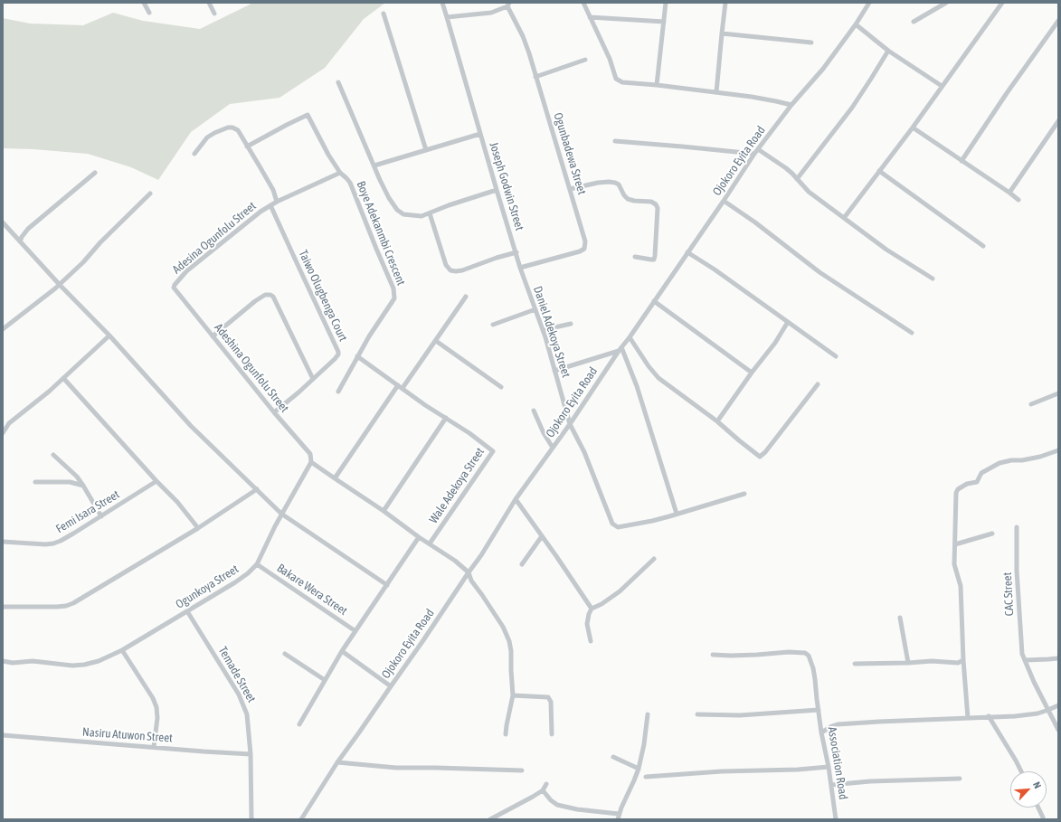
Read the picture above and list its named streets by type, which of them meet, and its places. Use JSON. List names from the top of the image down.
{
  "streets": {
    "street": [
      "Ogunbadewa Street",
      "Ojokoro Eyita Road",
      "Joseph Godwin Street",
      "Boye Adekanmbi Crescent",
      "Adesina Ogunfolu Street",
      "Taiwo Olugbenga Court",
      "Daniel Adekoya Street",
      "Adeshina Ogunfolu Street",
      "Wale Adekoya Street",
      "Femi Isara Street",
      "Ogunkoya Street",
      "Bakare Wera Street",
      "CAC Street",
      "Temade Street",
      "Nasiru Atuwon Street",
      "Association Road"
    ]
  },
  "crossings": [
    ["Ogunbadewa Street", "Joseph Godwin Street"],
    ["Ogunbadewa Street", "Daniel Adekoya Street"],
    ["Ojokoro Eyita Road", "Daniel Adekoya Street"],
    ["Joseph Godwin Street", "Daniel Adekoya Street"],
    ["Boye Adekanmbi Crescent", "Adesina Ogunfolu Street"],
    ["Adesina Ogunfolu Street", "Taiwo Olugbenga Court"],
    ["Adesina Ogunfolu Street", "Adeshina Ogunfolu Street"],
    ["Taiwo Olugbenga Court", "Adeshina Ogunfolu Street"],
    ["Adeshina Ogunfolu Street", "Ogunkoya Street"],
    ["Ogunkoya Street", "Bakare Wera Street"],
    ["Ogunkoya Street", "Temade Street"],
    ["Temade Street", "Nasiru Atuwon Street"]
  ],
  "north": "top right"
}
